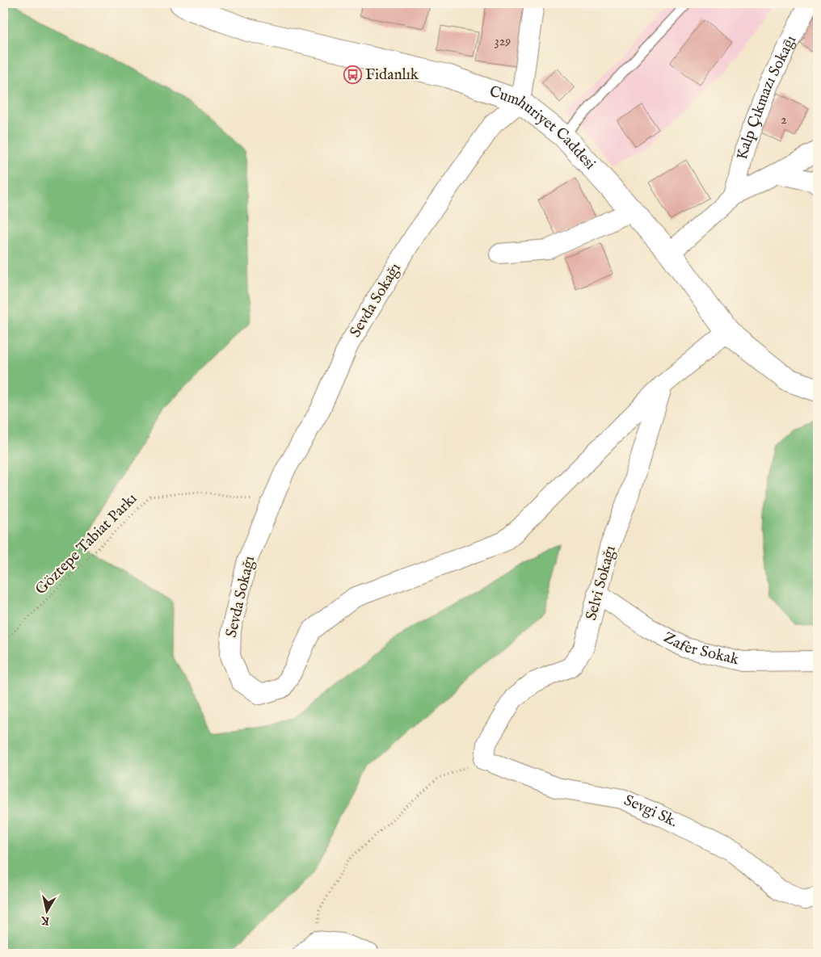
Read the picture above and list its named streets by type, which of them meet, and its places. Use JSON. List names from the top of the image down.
{
  "streets": {
    "main road": ["Cumhuriyet Caddesi"],
    "street": [
      "Kalp Çıkmazı Sokaḡı",
      "Sevda Sokağı",
      "Selvi Sokağı",
      "Zafer Sokak",
      "Sevgi Sk."
    ],
    "path": ["Göztepe Tabiat Parkı"]
  },
  "crossings": [
    ["Cumhuriyet Caddesi", "Sevda Sokağı"],
    ["Sevda Sokağı", "Göztepe Tabiat Parkı"],
    ["Sevda Sokağı", "Selvi Sokağı"],
    ["Selvi Sokağı", "Zafer Sokak"],
    ["Selvi Sokağı", "Sevgi Sk."]
  ],
  "places": {
    "bus stop": ["Fidanlık"]
  },
  "house_numbers": ["329", "2"],
  "north": "bottom"
}
